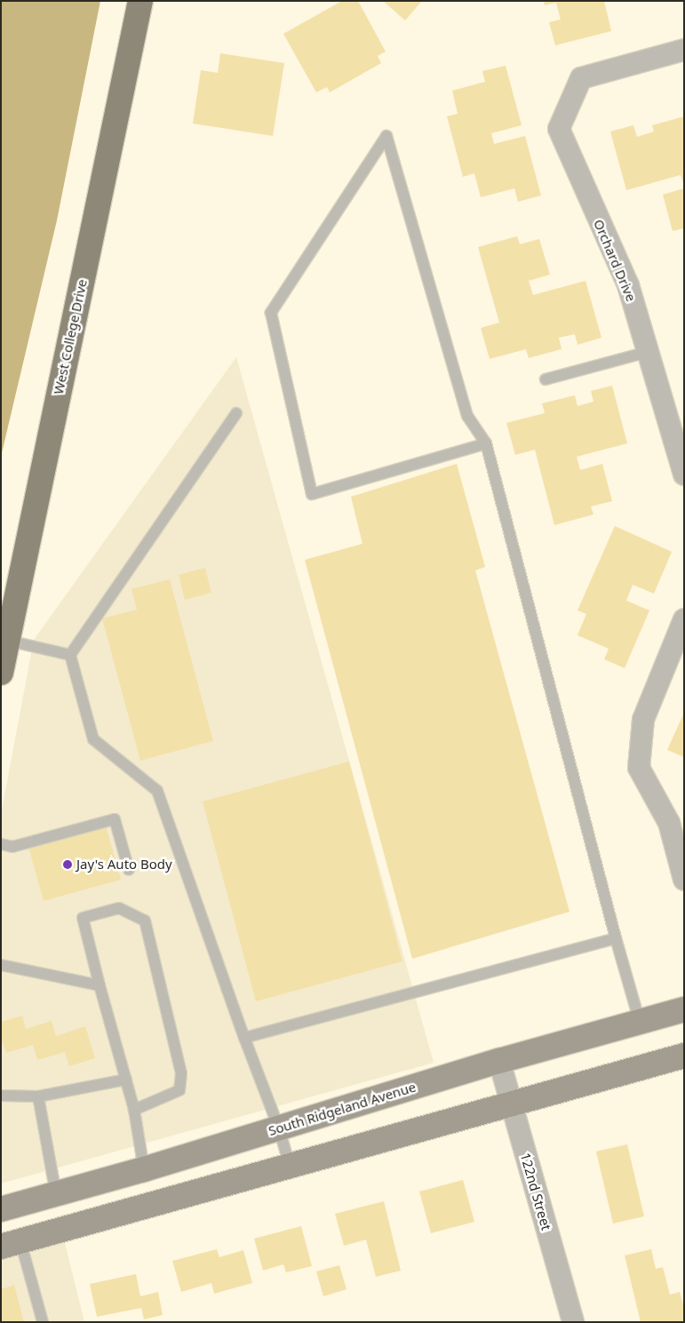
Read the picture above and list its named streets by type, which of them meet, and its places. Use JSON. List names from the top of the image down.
{
  "streets": {
    "main road": ["West College Drive", "South Ridgeland Avenue"],
    "street": ["Orchard Drive", "122nd Street"]
  },
  "crossings": [
    ["South Ridgeland Avenue", "122nd Street"]
  ],
  "places": ["Jay's Auto Body"]
}
